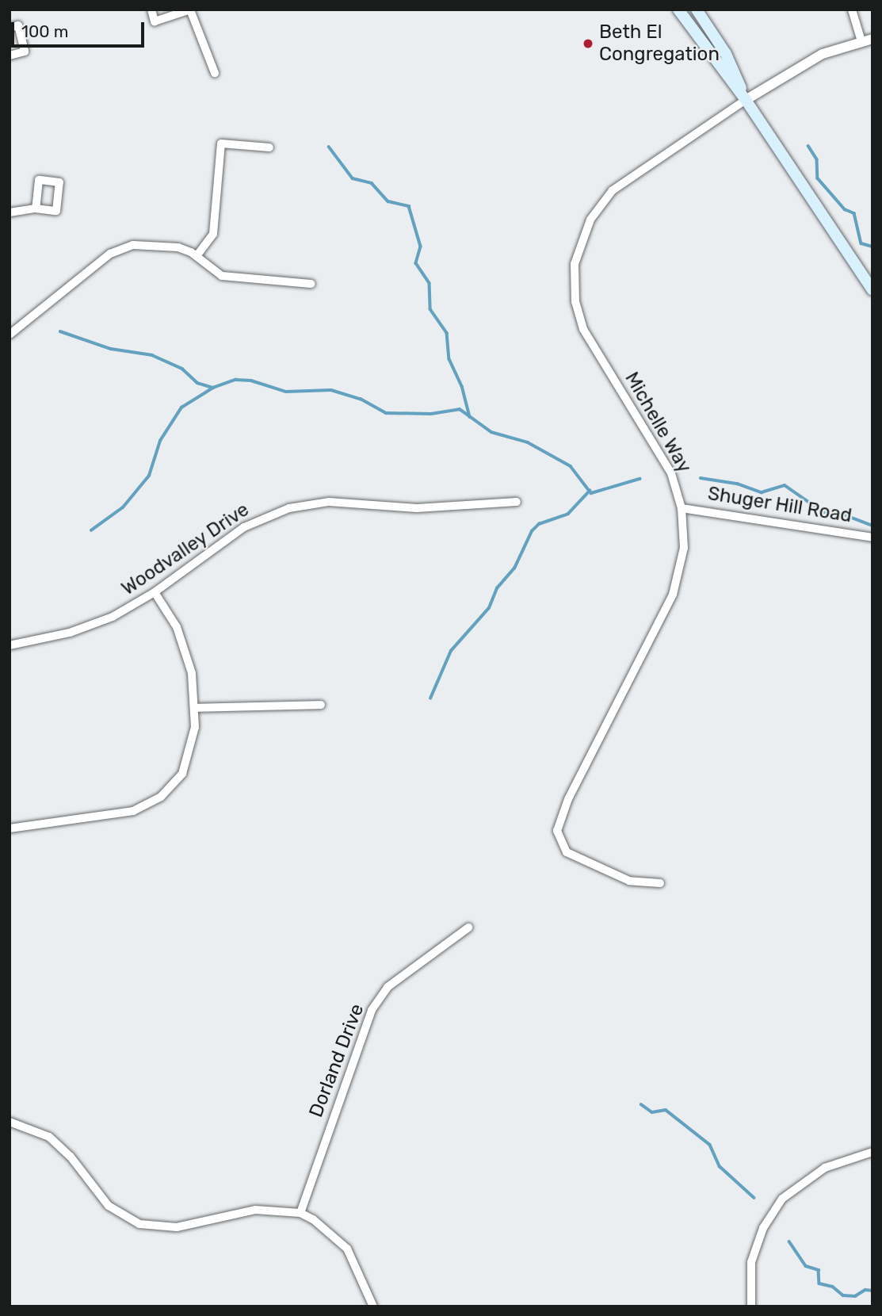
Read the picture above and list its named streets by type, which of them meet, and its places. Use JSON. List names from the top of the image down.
{
  "streets": {
    "street": [
      "Michelle Way",
      "Shuger Hill Road",
      "Woodvalley Drive",
      "Dorland Drive"
    ]
  },
  "crossings": [
    ["Michelle Way", "Shuger Hill Road"]
  ],
  "places": ["Beth El Congregation"],
  "scale_bar": "100 m"
}
